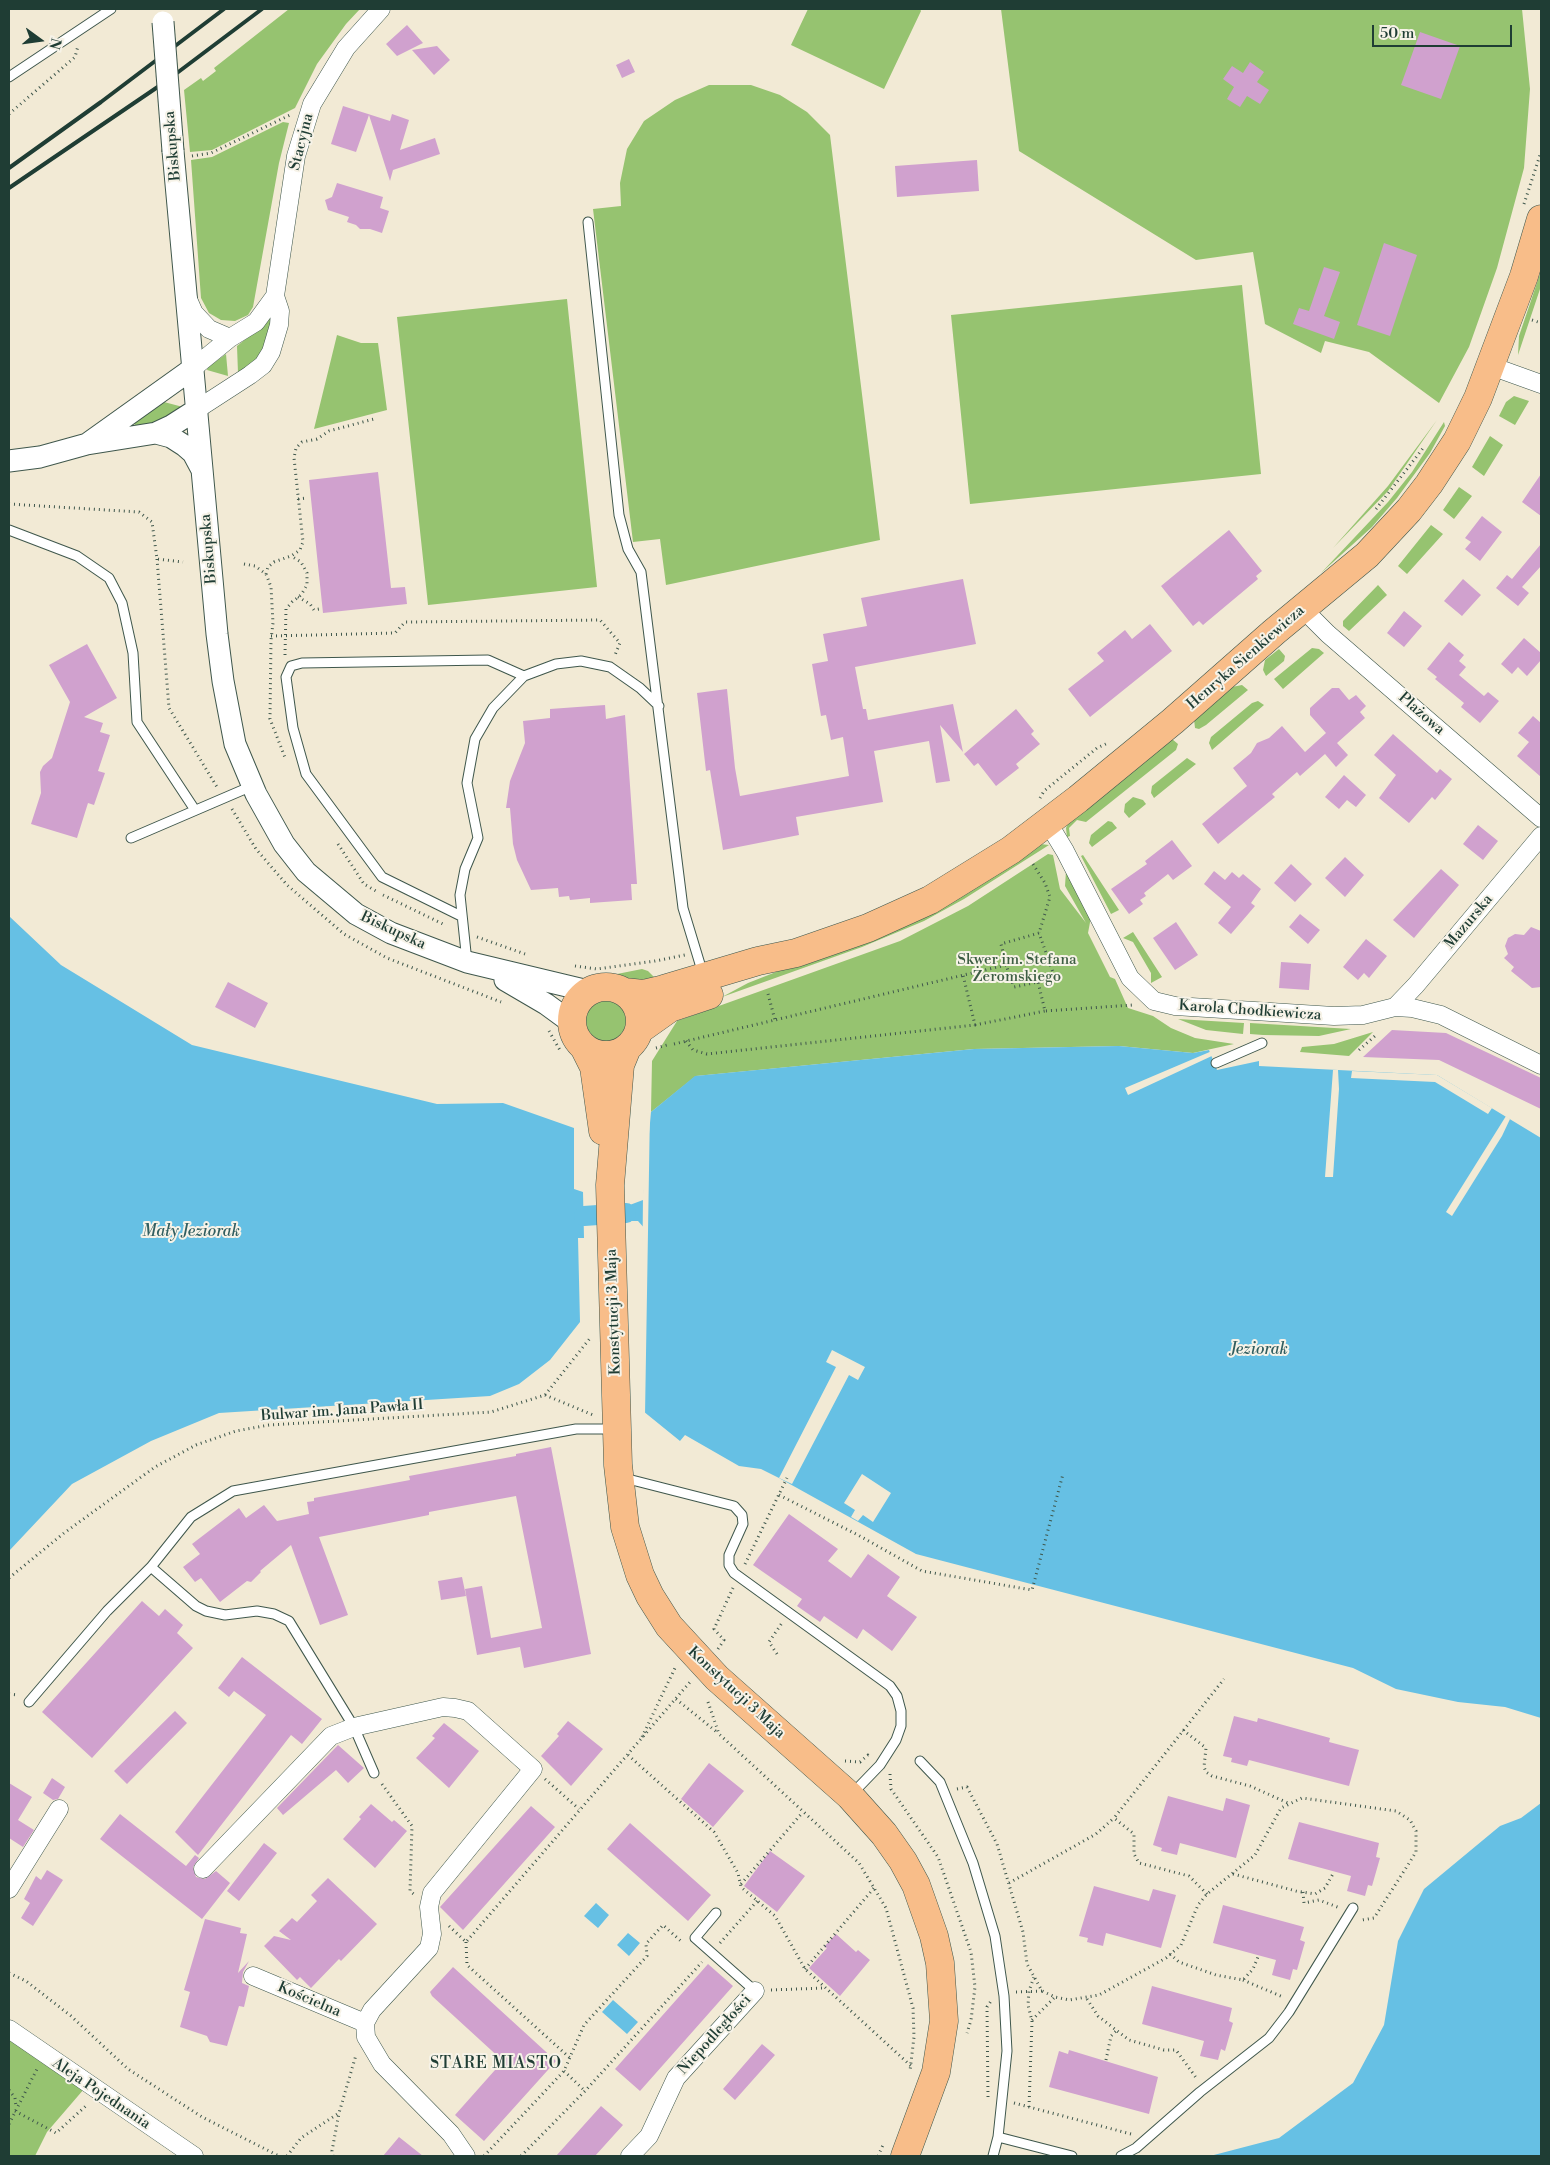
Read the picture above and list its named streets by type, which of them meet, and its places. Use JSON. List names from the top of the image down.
{
  "streets": {
    "main road": ["Henryka Sienkiewicza", "Konstytucji 3 Maja"],
    "street": [
      "Stacyjna",
      "Biskupska",
      "Plażowa",
      "Mazurska",
      "Karola Chodkiewicza",
      "Kościelna",
      "Niepodległości",
      "Aleja Pojednania"
    ],
    "path": ["Bulwar im. Jana Pawła II"]
  },
  "crossings": [
    ["Stacyjna", "Biskupska"],
    ["Biskupska", "Henryka Sienkiewicza"],
    ["Biskupska", "Konstytucji 3 Maja"],
    ["Henryka Sienkiewicza", "Plażowa"],
    ["Henryka Sienkiewicza", "Karola Chodkiewicza"],
    ["Henryka Sienkiewicza", "Konstytucji 3 Maja"],
    ["Mazurska", "Karola Chodkiewicza"]
  ],
  "districts": ["STARE MIASTO"],
  "water": ["Mały Jeziorak", "Jeziorak"],
  "parks": ["Skwer im. Stefana Żeromskiego"],
  "scale_bar": "50 m",
  "north": "right"
}
